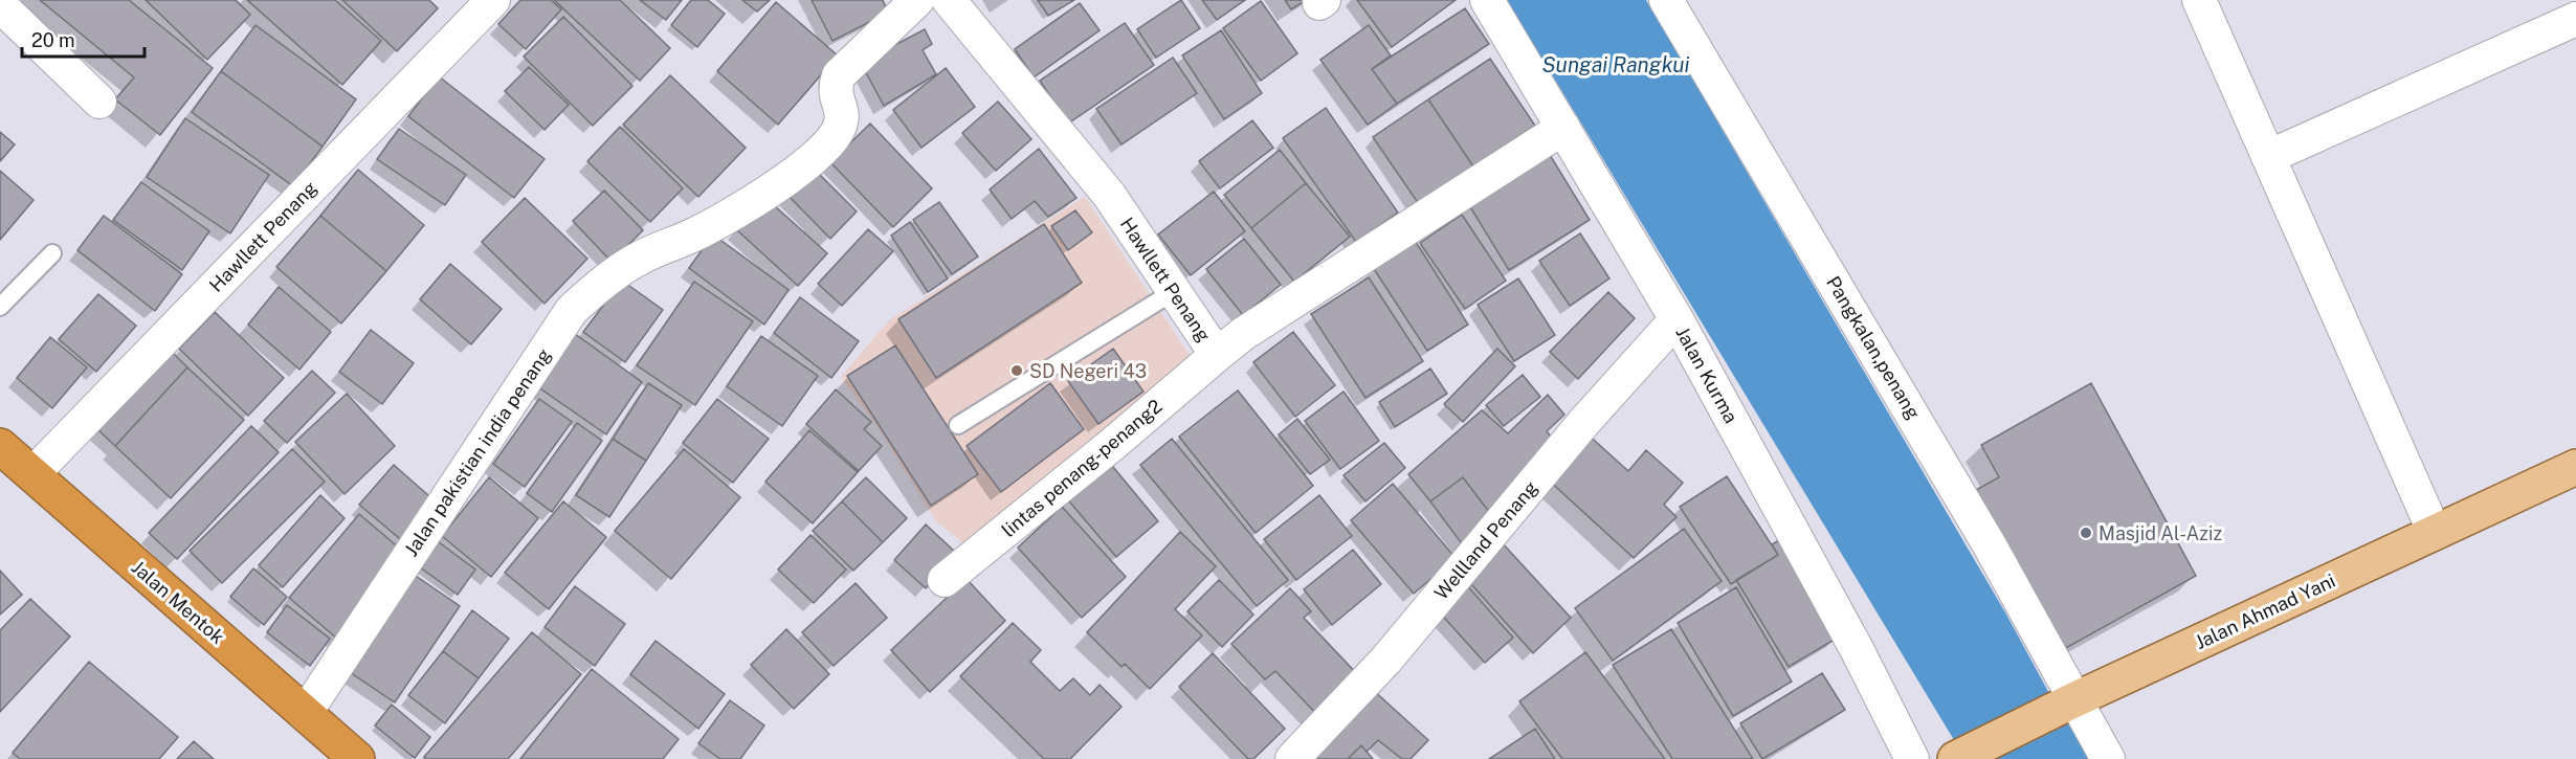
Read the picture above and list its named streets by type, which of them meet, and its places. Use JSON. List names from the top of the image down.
{
  "streets": {
    "highway": ["Jalan Mentok"],
    "main road": ["Jalan Ahmad Yani"],
    "street": [
      "Hawllett Penang",
      "Pangkalan,penang",
      "Jalan Kurma",
      "Jalan pakistian india penang",
      "lintas penang-penang2",
      "Wellland Penang"
    ]
  },
  "crossings": [
    ["Hawllett Penang", "Jalan Kurma"],
    ["Hawllett Penang", "lintas penang-penang2"],
    ["Hawllett Penang", "Jalan Mentok"],
    ["Pangkalan,penang", "Jalan Ahmad Yani"],
    ["Jalan Kurma", "Wellland Penang"],
    ["Jalan pakistian india penang", "Jalan Mentok"]
  ],
  "water": ["Sungai Rangkui"],
  "places": ["SD Negeri 43", "Masjid Al-Aziz"],
  "scale_bar": "20 m"
}
